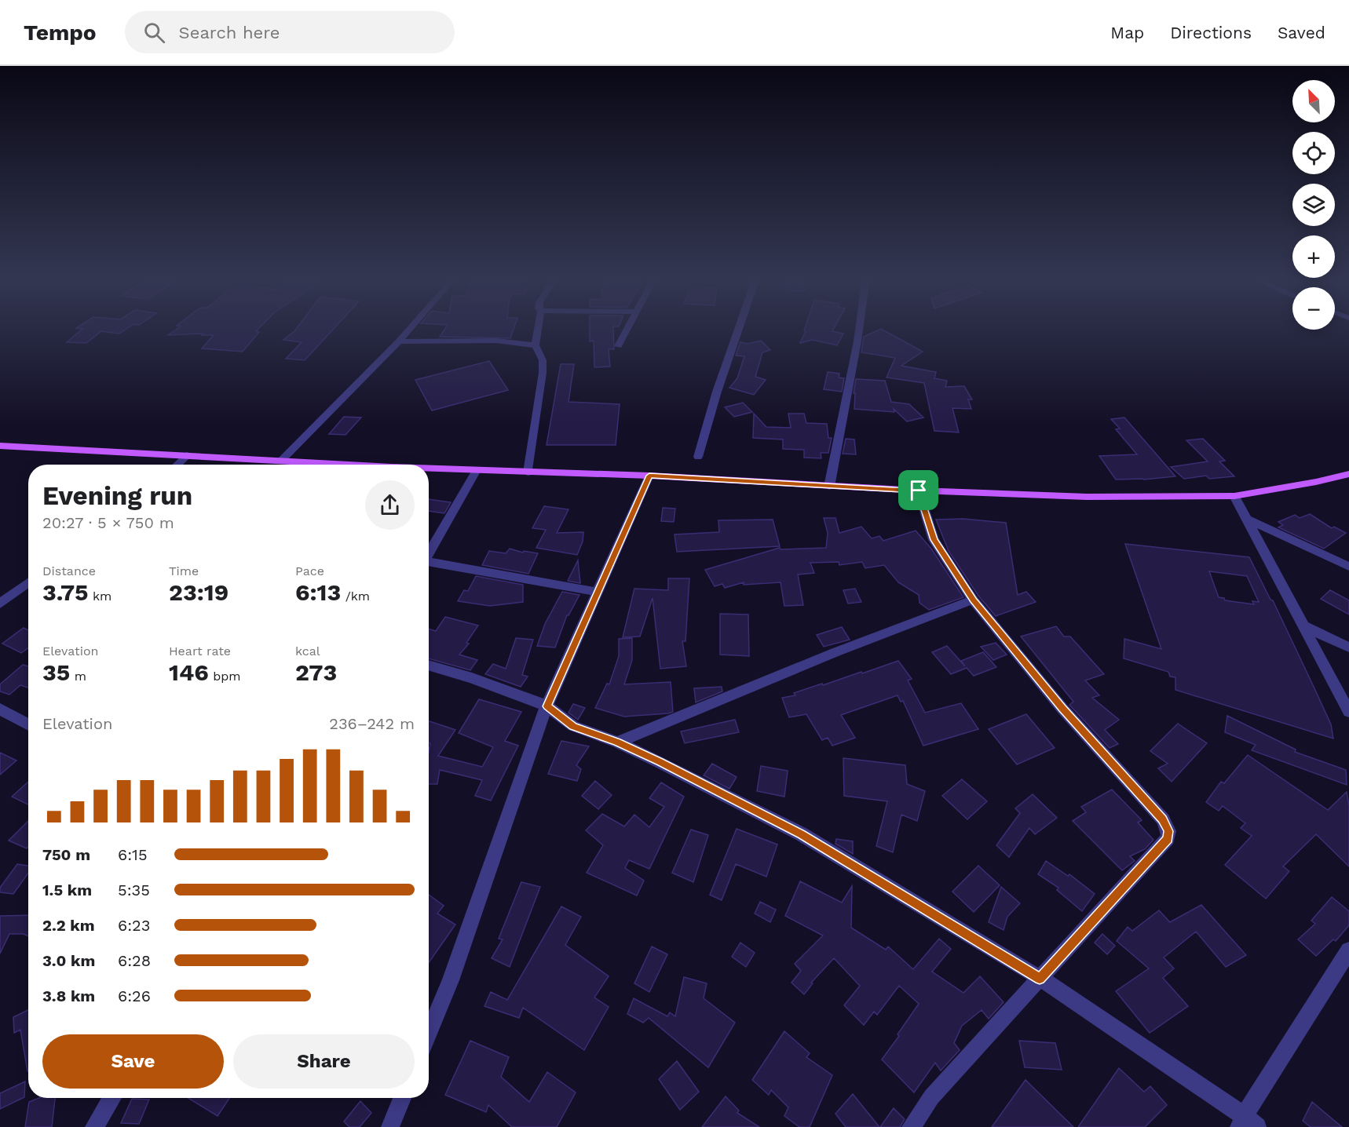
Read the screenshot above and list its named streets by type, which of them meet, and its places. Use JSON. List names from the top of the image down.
{
  "north": "top left",
  "page": {
    "header": "Tempo",
    "search": "Search here",
    "nav": ["Map", "Directions", "Saved"],
    "map_buttons": ["+", "−"],
    "heading": ["Evening run", "20:27 · 5 × 750 m"],
    "stats": [
      ["Distance", "3.75 km"],
      ["Time", "23:19"],
      ["Pace", "6:13 /km"],
      ["Elevation", "35 m"],
      ["Heart rate", "146 bpm"],
      ["kcal", "273"]
    ],
    "chart": ["Elevation", "236–242 m"],
    "list": [
      {
        "name": "750 m",
        "note": "6:15"
      },
      {
        "name": "1.5 km",
        "note": "5:35"
      },
      {
        "name": "2.2 km",
        "note": "6:23"
      },
      {
        "name": "3.0 km",
        "note": "6:28"
      },
      {
        "name": "3.8 km",
        "note": "6:26"
      }
    ],
    "buttons": ["Save", "Share"]
  }
}
